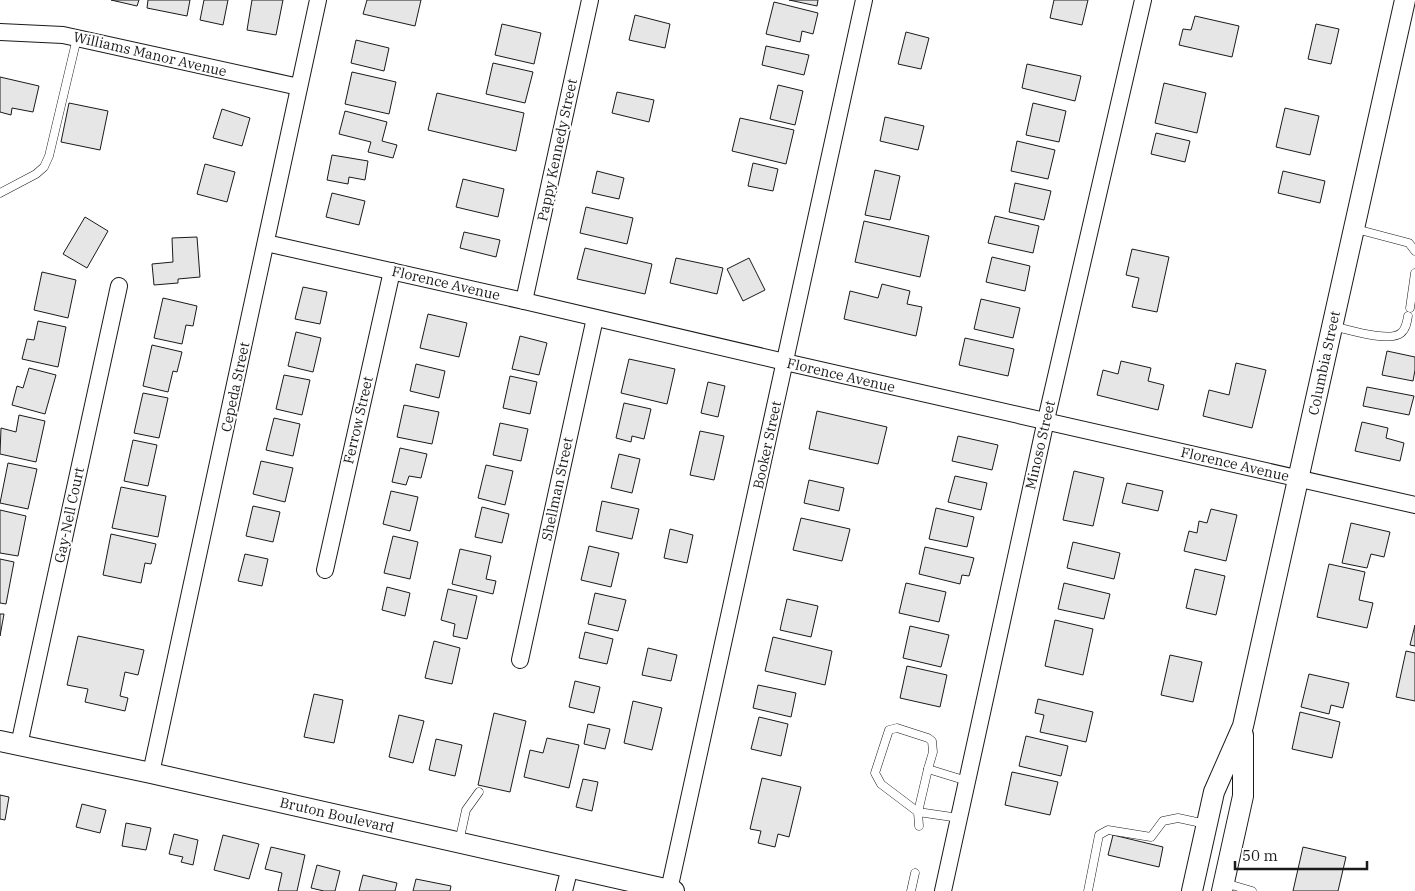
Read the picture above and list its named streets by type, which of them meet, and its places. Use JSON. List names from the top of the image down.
{
  "streets": {
    "street": [
      "Williams Manor Avenue",
      "Pappy Kennedy Street",
      "Florence Avenue",
      "Columbia Street",
      "Cepeda Street",
      "Ferrow Street",
      "Booker Street",
      "Minoso Street",
      "Shellman Street",
      "Gay-Nell Court",
      "Bruton Boulevard"
    ]
  },
  "crossings": [
    ["Williams Manor Avenue", "Cepeda Street"],
    ["Pappy Kennedy Street", "Florence Avenue"],
    ["Florence Avenue", "Columbia Street"],
    ["Florence Avenue", "Cepeda Street"],
    ["Florence Avenue", "Ferrow Street"],
    ["Florence Avenue", "Booker Street"],
    ["Florence Avenue", "Minoso Street"],
    ["Florence Avenue", "Shellman Street"],
    ["Cepeda Street", "Bruton Boulevard"],
    ["Booker Street", "Bruton Boulevard"],
    ["Gay-Nell Court", "Bruton Boulevard"]
  ],
  "scale_bar": "50 m"
}
